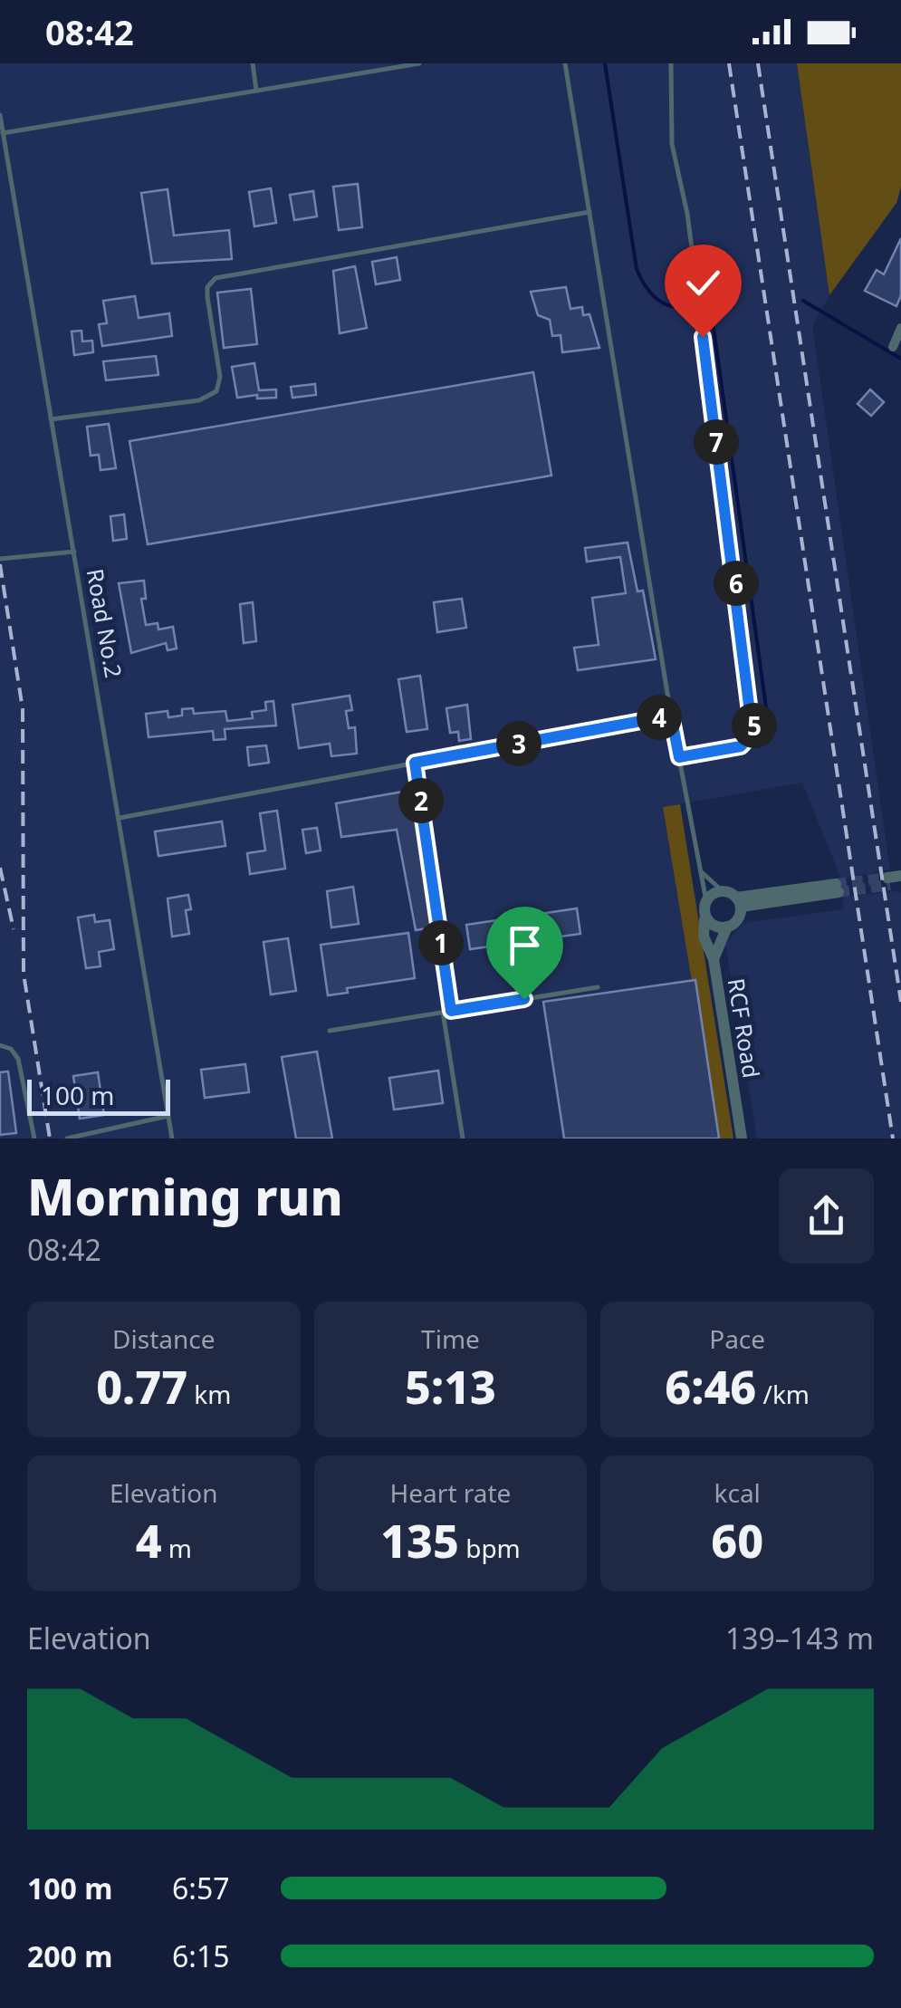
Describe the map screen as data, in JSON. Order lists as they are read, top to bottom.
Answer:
{
  "streets": {
    "street": ["RCF Road"],
    "lane": ["Road No.2"]
  },
  "scale_bar": "100 m",
  "page": {
    "status": "08:42",
    "pins": [
      "7",
      "6",
      "4",
      "5",
      "3",
      "2",
      "1"
    ],
    "scale": "100 m",
    "heading": ["Morning run", "08:42"],
    "stats": [
      ["Distance", "0.77 km"],
      ["Time", "5:13"],
      ["Pace", "6:46 /km"],
      ["Elevation", "4 m"],
      ["Heart rate", "135 bpm"],
      ["kcal", "60"]
    ],
    "chart": ["Elevation", "139–143 m"],
    "list": [
      {
        "name": "100 m",
        "note": "6:57"
      },
      {
        "name": "200 m",
        "note": "6:15"
      }
    ]
  }
}
